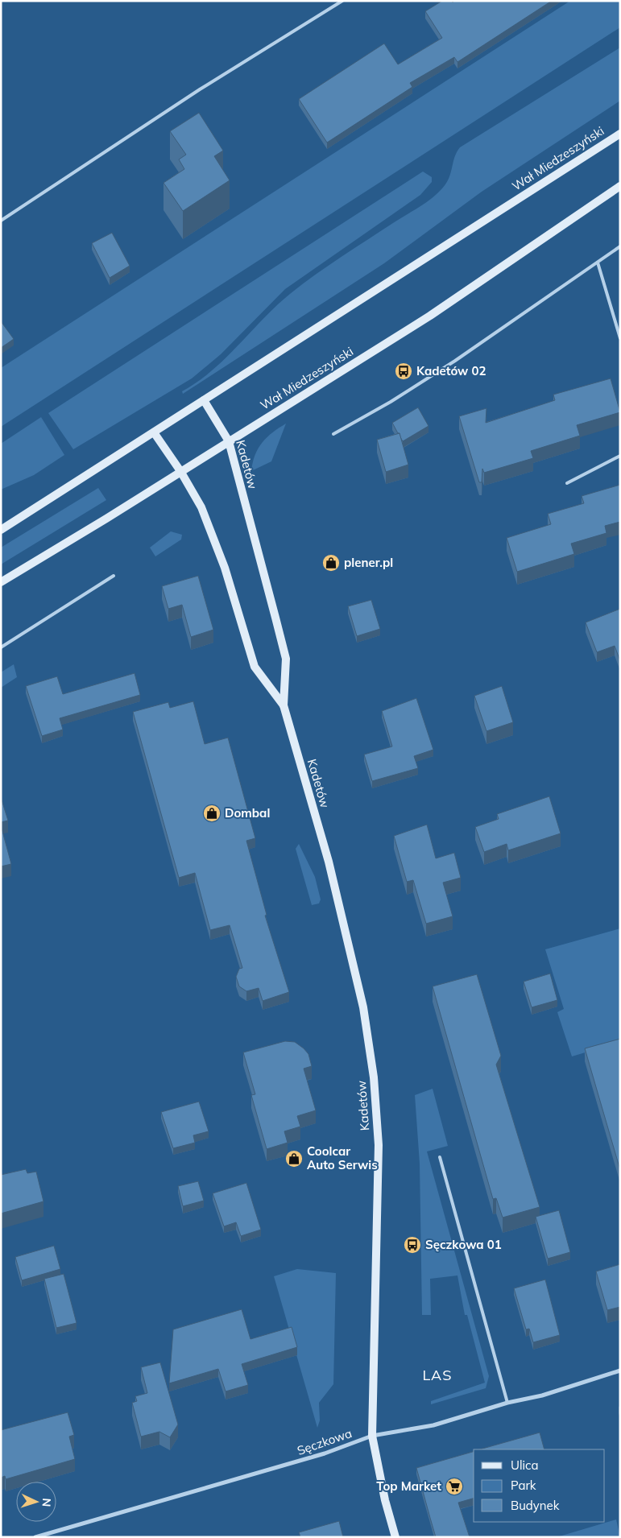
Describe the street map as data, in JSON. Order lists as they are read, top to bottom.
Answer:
{
  "streets": {
    "street": ["Wał Miedzeszyński", "Kadetów", "Sęczkowa"]
  },
  "crossings": [
    ["Wał Miedzeszyński", "Kadetów"],
    ["Kadetów", "Sęczkowa"]
  ],
  "districts": ["LAS"],
  "places": {
    "bus stop": ["Kadetów 02", "Sęczkowa 01"],
    "shop": ["plener.pl", "Dombal", "Coolcar Auto Serwis"],
    "supermarket": ["Top Market"]
  },
  "legend": ["Ulica", "Park", "Budynek"],
  "north": "right"
}
